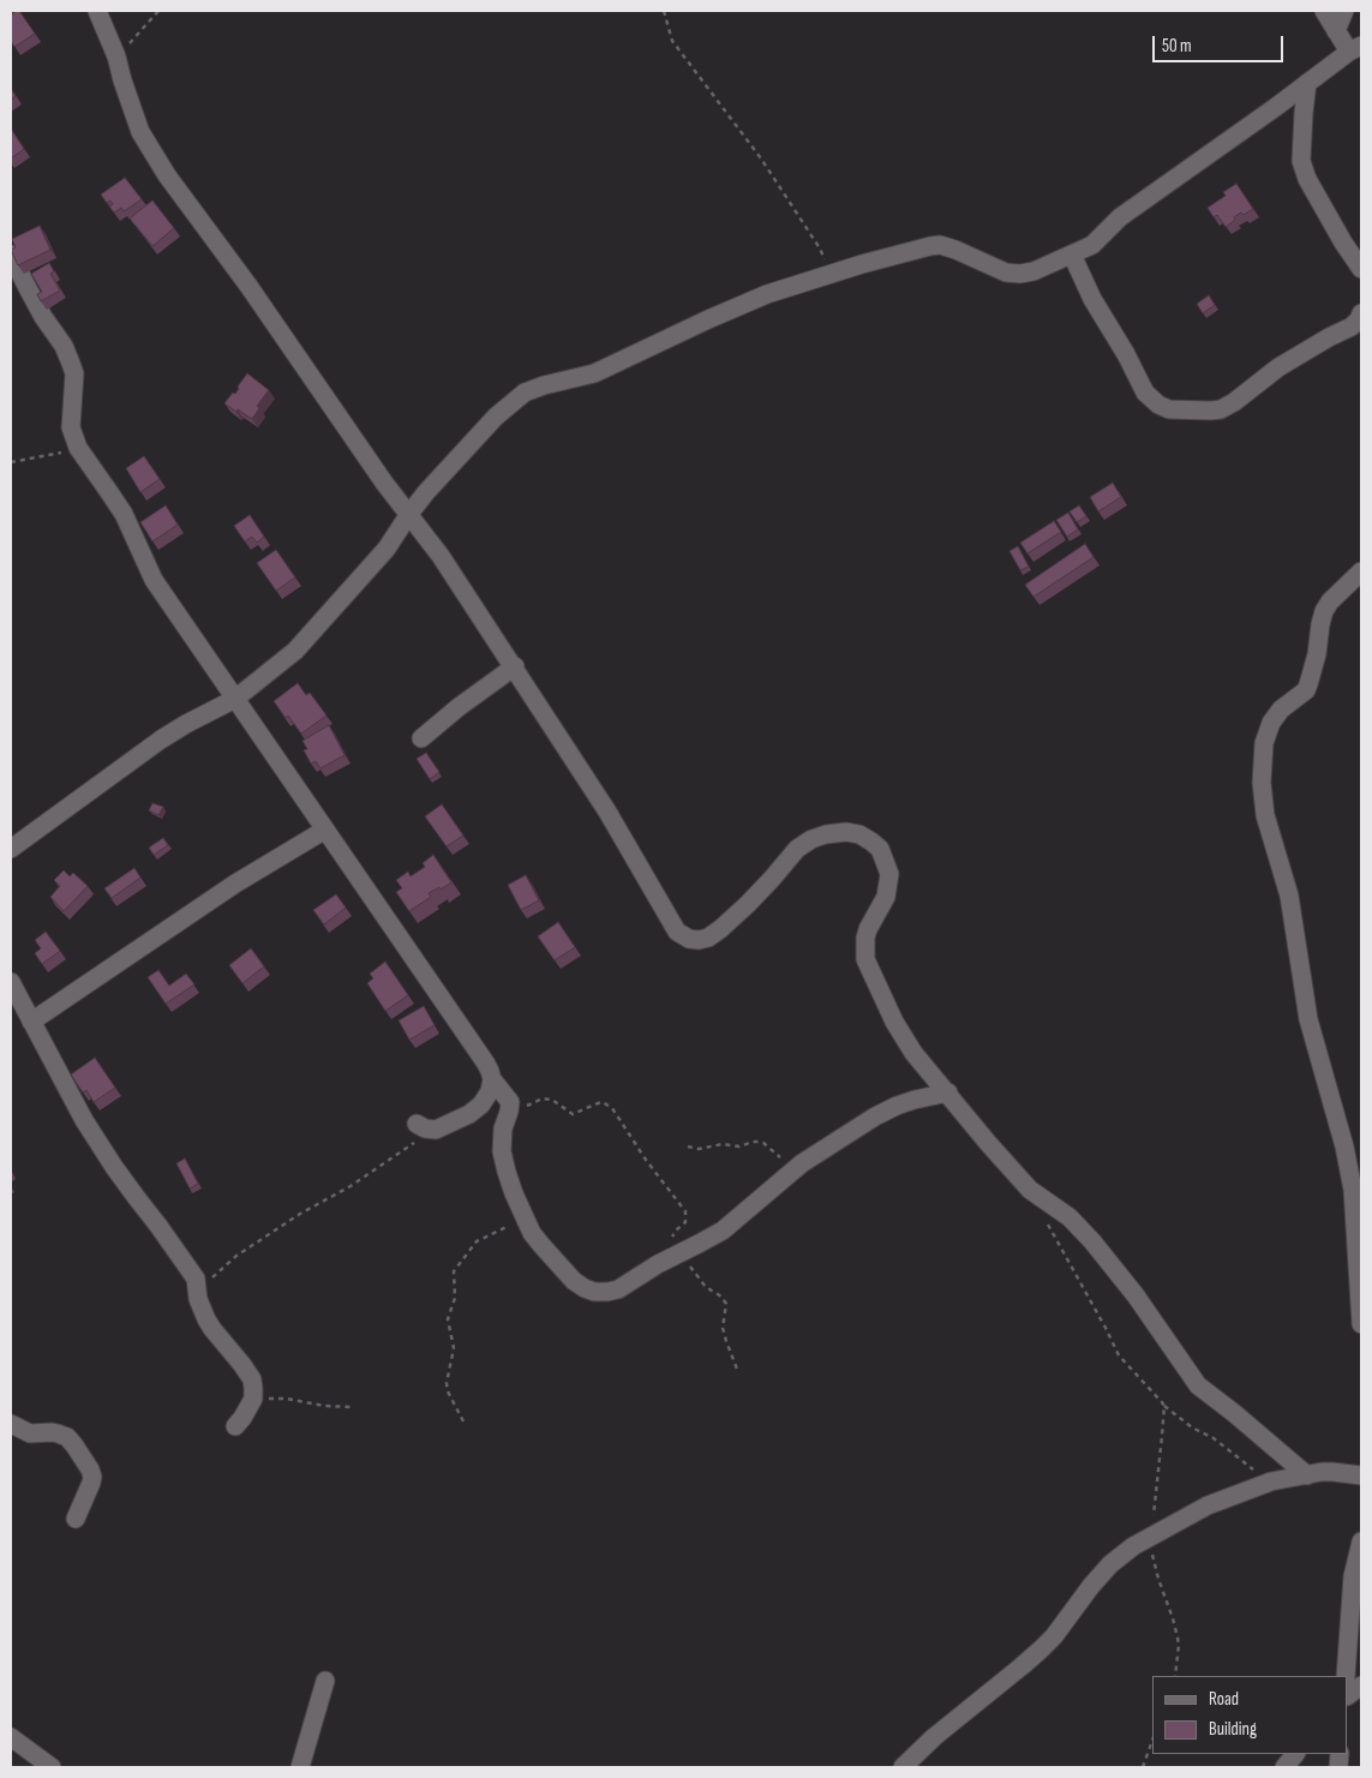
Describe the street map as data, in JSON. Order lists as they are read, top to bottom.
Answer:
{
  "legend": ["Road", "Building"],
  "scale_bar": "50 m"
}
